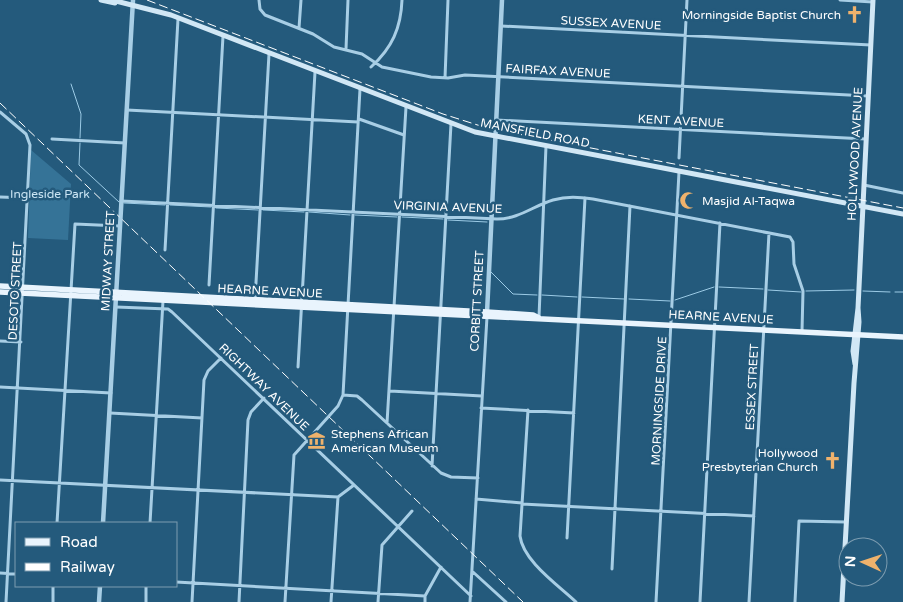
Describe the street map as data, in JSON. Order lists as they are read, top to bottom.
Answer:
{
  "streets": {
    "main road": ["MANSFIELD ROAD", "HOLLYWOOD AVENUE", "HEARNE AVENUE"],
    "street": [
      "SUSSEX AVENUE",
      "FAIRFAX AVENUE",
      "KENT AVENUE",
      "VIRGINIA AVENUE",
      "MIDWAY STREET",
      "DESOTO STREET",
      "CORBITT STREET",
      "RIGHTWAY AVENUE",
      "ESSEX STREET",
      "MORNINGSIDE DRIVE"
    ]
  },
  "crossings": [
    ["SUSSEX AVENUE", "HOLLYWOOD AVENUE"],
    ["SUSSEX AVENUE", "CORBITT STREET"],
    ["FAIRFAX AVENUE", "HOLLYWOOD AVENUE"],
    ["FAIRFAX AVENUE", "CORBITT STREET"],
    ["KENT AVENUE", "HOLLYWOOD AVENUE"],
    ["KENT AVENUE", "CORBITT STREET"],
    ["MANSFIELD ROAD", "HOLLYWOOD AVENUE"],
    ["MANSFIELD ROAD", "MIDWAY STREET"],
    ["MANSFIELD ROAD", "CORBITT STREET"],
    ["MANSFIELD ROAD", "MORNINGSIDE DRIVE"],
    ["HOLLYWOOD AVENUE", "HEARNE AVENUE"],
    ["VIRGINIA AVENUE", "MIDWAY STREET"],
    ["VIRGINIA AVENUE", "HEARNE AVENUE"],
    ["VIRGINIA AVENUE", "CORBITT STREET"],
    ["VIRGINIA AVENUE", "ESSEX STREET"],
    ["VIRGINIA AVENUE", "MORNINGSIDE DRIVE"],
    ["MIDWAY STREET", "HEARNE AVENUE"],
    ["MIDWAY STREET", "RIGHTWAY AVENUE"],
    ["DESOTO STREET", "HEARNE AVENUE"],
    ["HEARNE AVENUE", "CORBITT STREET"],
    ["HEARNE AVENUE", "ESSEX STREET"],
    ["HEARNE AVENUE", "MORNINGSIDE DRIVE"],
    ["CORBITT STREET", "RIGHTWAY AVENUE"]
  ],
  "parks": ["Ingleside Park"],
  "places": {
    "church": ["Morningside Baptist Church", "Hollywood Presbyterian Church"],
    "mosque": ["Masjid Al-Taqwa"],
    "museum": ["Stephens African American Museum"]
  },
  "legend": ["Road", "Railway"],
  "north": "left"
}
